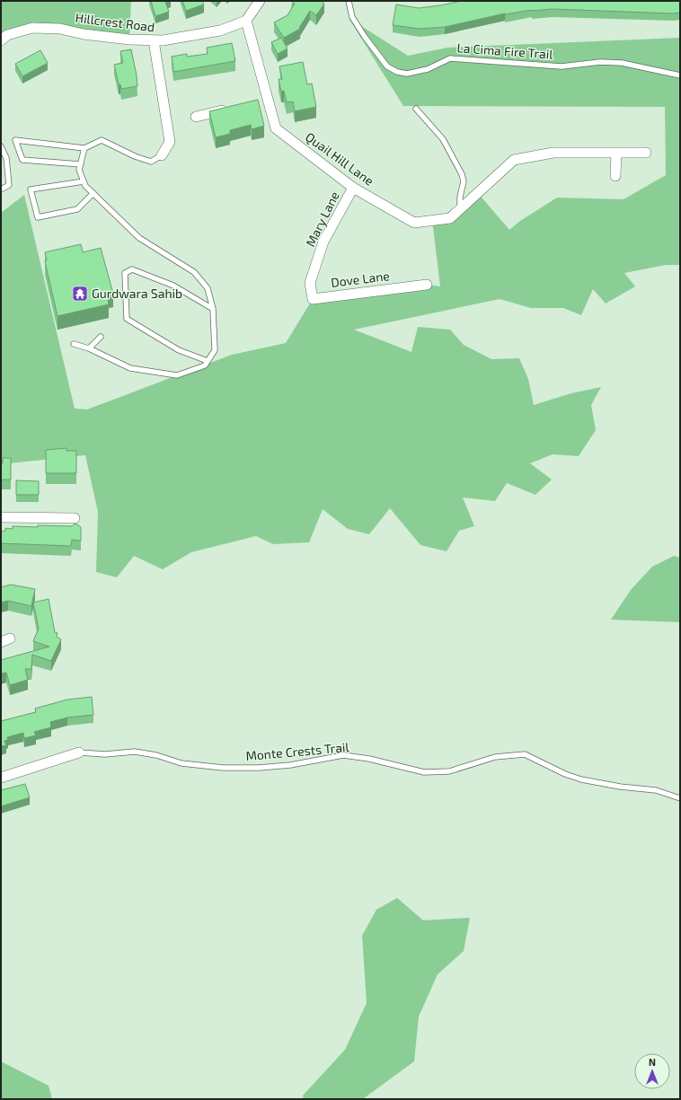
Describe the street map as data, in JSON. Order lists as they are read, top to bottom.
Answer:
{
  "streets": {
    "street": [
      "Hillcrest Road",
      "Quail Hill Lane",
      "Mary Lane",
      "Dove Lane"
    ],
    "lane": ["La Cima Fire Trail", "Monte Crests Trail"]
  },
  "crossings": [
    ["Hillcrest Road", "Quail Hill Lane"],
    ["Quail Hill Lane", "Mary Lane"],
    ["Mary Lane", "Dove Lane"]
  ],
  "places": {
    "temple": ["Gurdwara Sahib"]
  },
  "north": "top"
}
